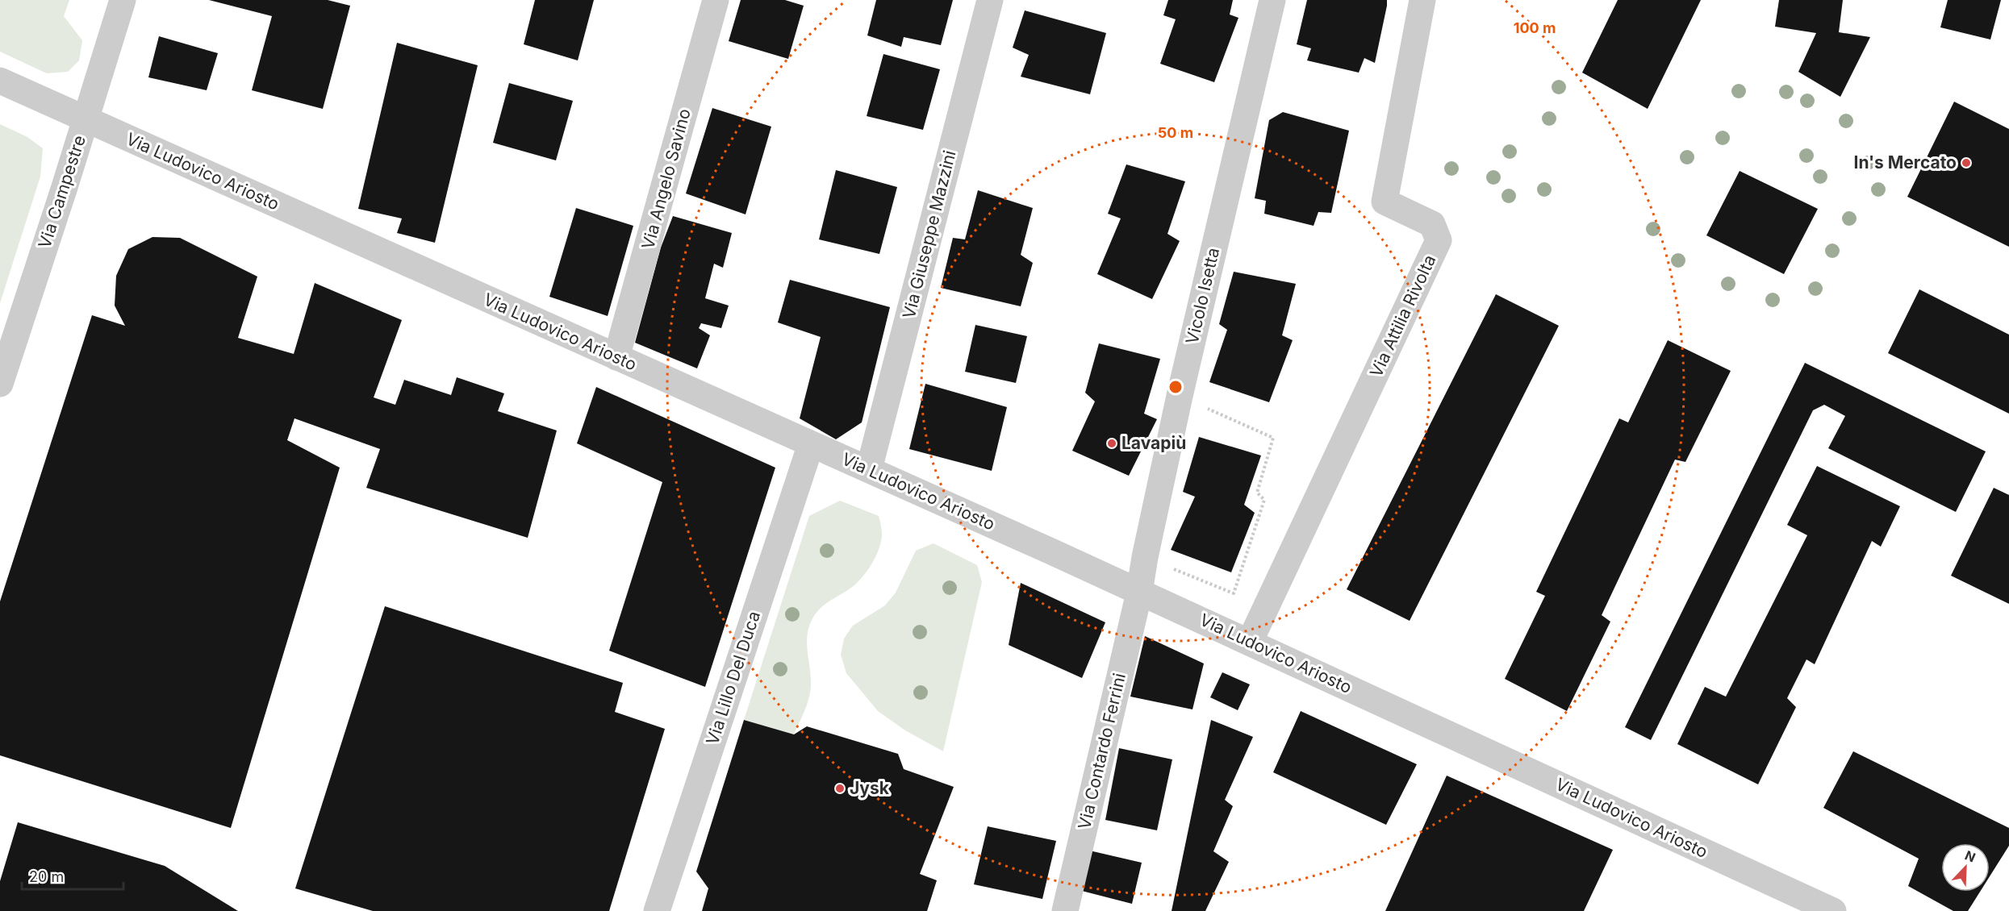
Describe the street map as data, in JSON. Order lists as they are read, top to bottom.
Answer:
{
  "streets": {
    "street": [
      "Via Ludovico Ariosto",
      "Via Angelo Savino",
      "Via Campestre",
      "Via Giuseppe Mazzini",
      "Vicolo Isetta",
      "Via Attilia Rivolta",
      "Via Lillo Del Duca",
      "Via Contardo Ferrini"
    ]
  },
  "crossings": [
    ["Via Ludovico Ariosto", "Via Angelo Savino"],
    ["Via Ludovico Ariosto", "Via Campestre"],
    ["Via Ludovico Ariosto", "Via Giuseppe Mazzini"],
    ["Via Ludovico Ariosto", "Vicolo Isetta"],
    ["Via Ludovico Ariosto", "Via Attilia Rivolta"],
    ["Via Ludovico Ariosto", "Via Lillo Del Duca"],
    ["Via Ludovico Ariosto", "Via Contardo Ferrini"],
    ["Vicolo Isetta", "Via Contardo Ferrini"]
  ],
  "places": ["In's Mercato", "Lavapiù", "Jysk"],
  "scale_bar": "20 m",
  "north": "top right",
  "rings": ["100 m", "50 m"]
}
